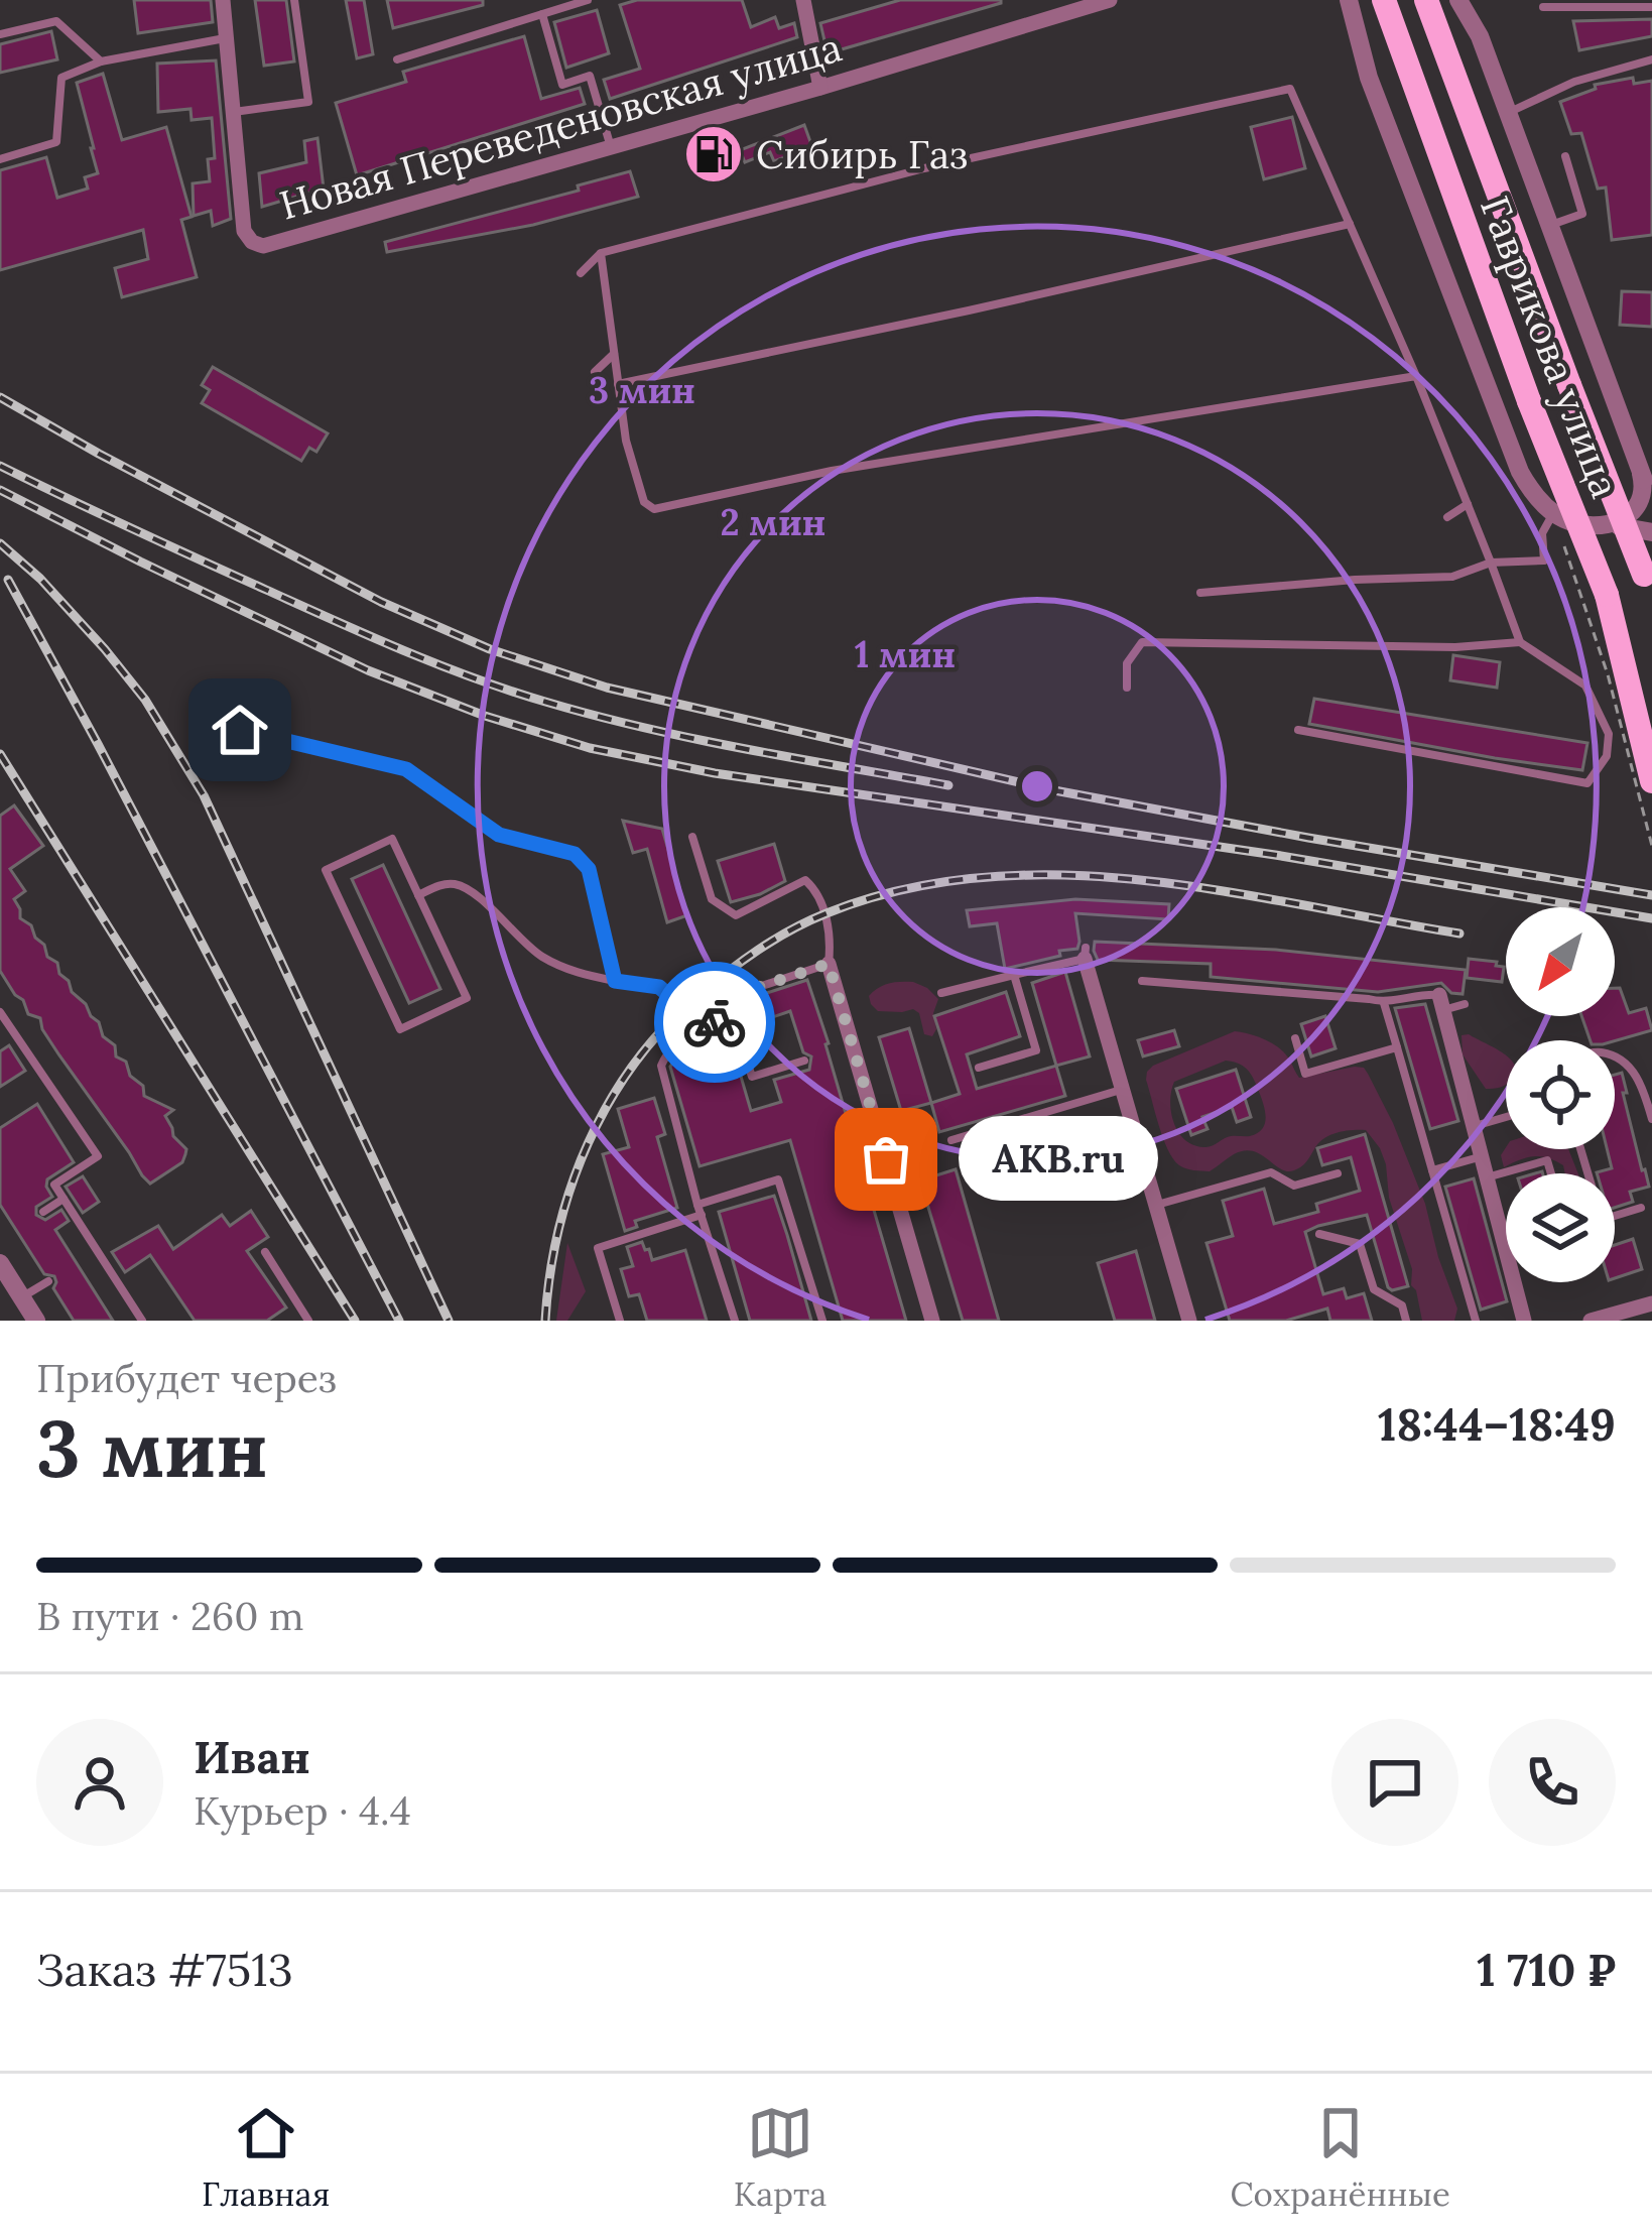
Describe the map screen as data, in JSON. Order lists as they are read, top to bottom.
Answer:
{
  "streets": {
    "main road": ["Гаврикова улица"],
    "street": ["Новая Переведеновская улица"]
  },
  "places": {
    "fuel station": ["Сибирь Газ"],
    "other": ["AKB.ru"]
  },
  "north": "bottom left",
  "page": {
    "bubble": "AKB.ru",
    "heading": ["3 мин", "Прибудет через", "18:44–18:49"],
    "panel": [
      "Иван",
      "Курьер · 4.4",
      "Заказ #7513",
      "1 710 ₽"
    ],
    "bar": "В пути · 260 m",
    "tabs": ["Главная", "Карта", "Сохранённые"]
  },
  "rings": ["3 мин", "2 мин", "1 мин"]
}
